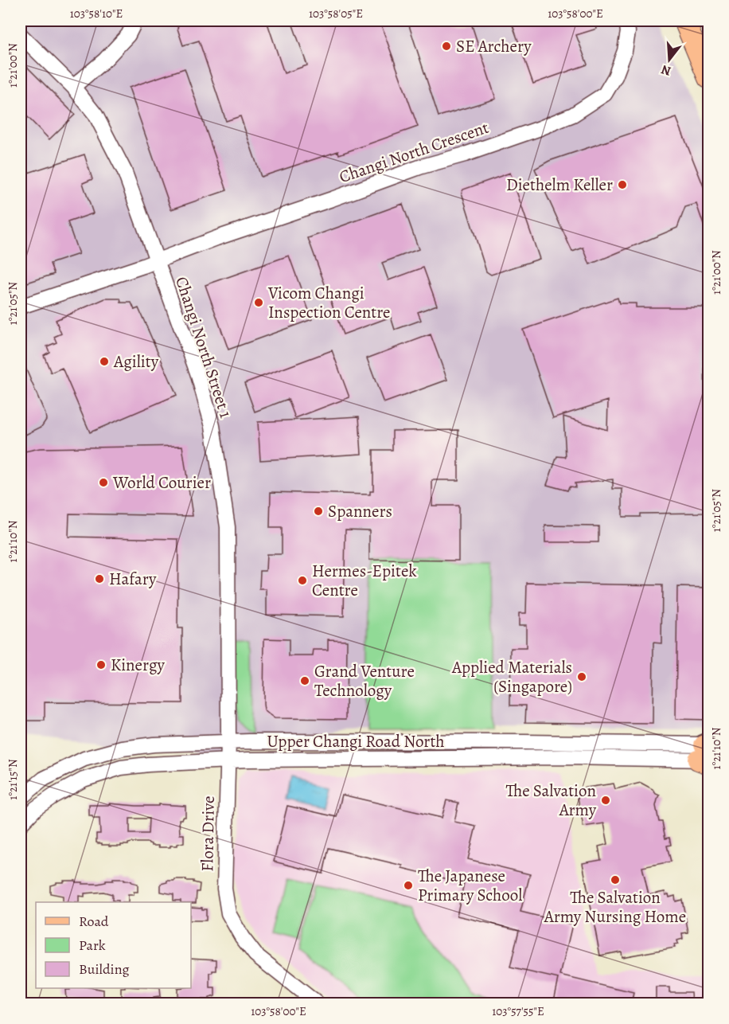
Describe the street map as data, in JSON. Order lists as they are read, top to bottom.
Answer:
{
  "streets": {
    "street": [
      "Changi North Crescent",
      "Changi North Street 1",
      "Upper Changi Road North",
      "Flora Drive"
    ]
  },
  "crossings": [
    ["Changi North Crescent", "Changi North Street 1"],
    ["Changi North Street 1", "Upper Changi Road North"],
    ["Changi North Street 1", "Flora Drive"],
    ["Upper Changi Road North", "Flora Drive"]
  ],
  "places": [
    "SE Archery",
    "Diethelm Keller",
    "Vicom Changi Inspection Centre",
    "Agility",
    "World Courier",
    "Spanners",
    "Hafary",
    "Hermes-Epitek Centre",
    "Kinergy",
    "Applied Materials (Singapore)",
    "Grand Venture Technology",
    "The Salvation Army",
    "The Salvation Army Nursing Home",
    "The Japanese Primary School"
  ],
  "legend": ["Road", "Park", "Building"],
  "north": "bottom",
  "coordinates": [
    "103°58'10\"E",
    "103°58'05\"E",
    "103°58'00\"E",
    "1°21'00\"N",
    "1°21'05\"N",
    "1°21'10\"N",
    "1°21'15\"N",
    "103°57'55\"E"
  ]
}
